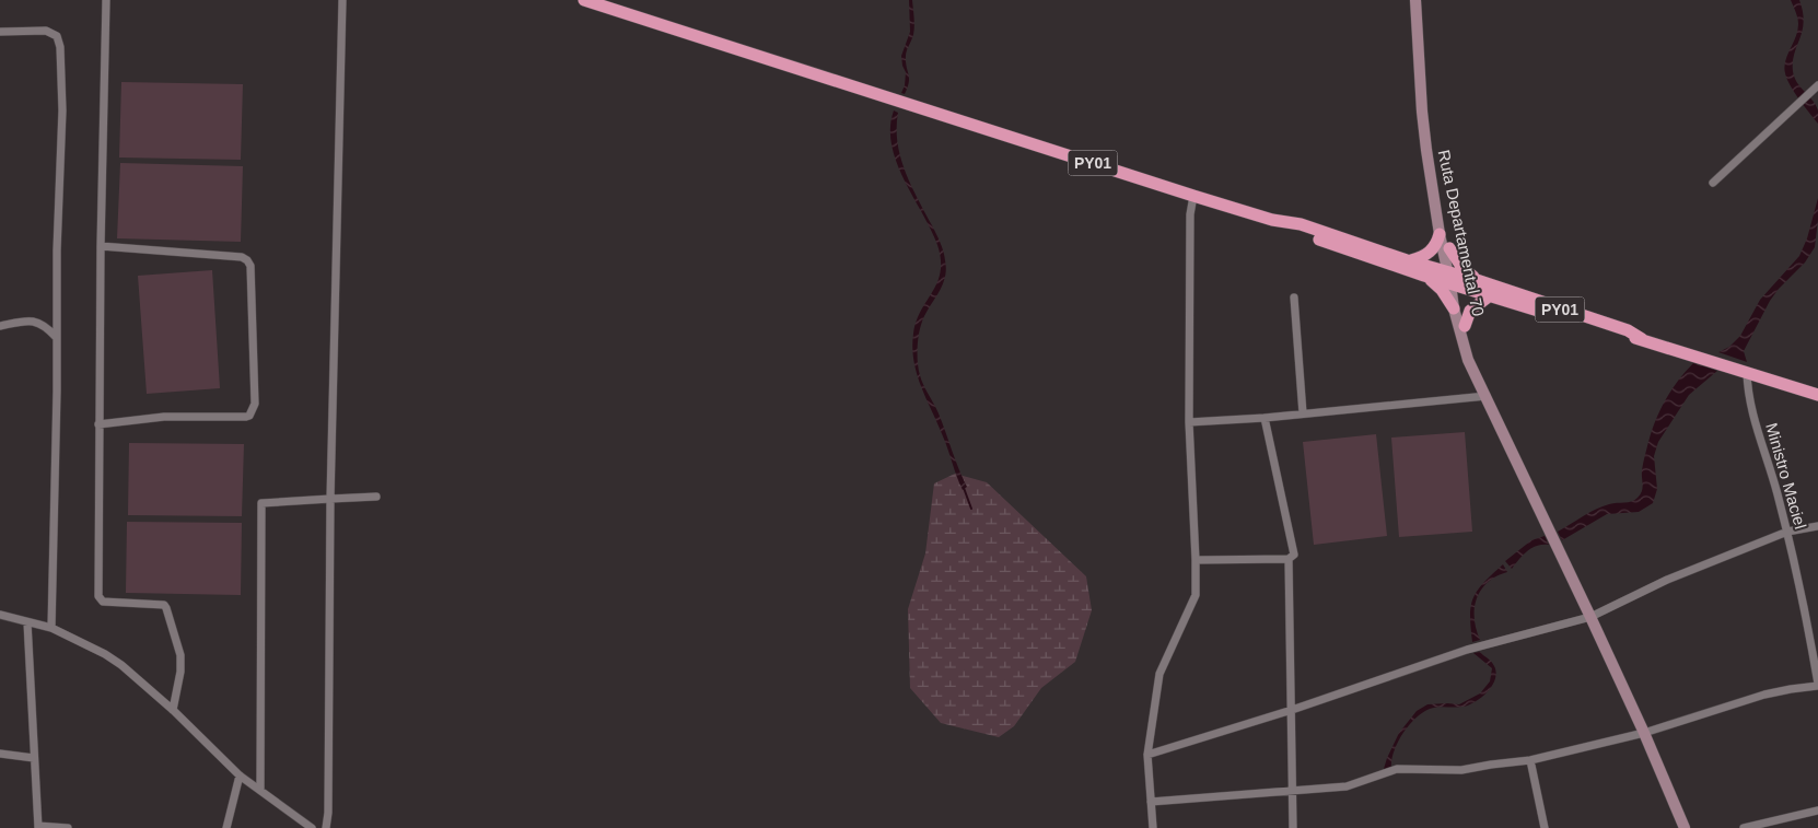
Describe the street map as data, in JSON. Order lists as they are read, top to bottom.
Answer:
{
  "streets": {
    "highway": ["PY01"],
    "main road": ["Ruta Departamental 70"],
    "street": ["Ministro Maciel"]
  },
  "crossings": [
    ["PY01", "Ruta Departamental 70"],
    ["PY01", "Ministro Maciel"]
  ]
}
